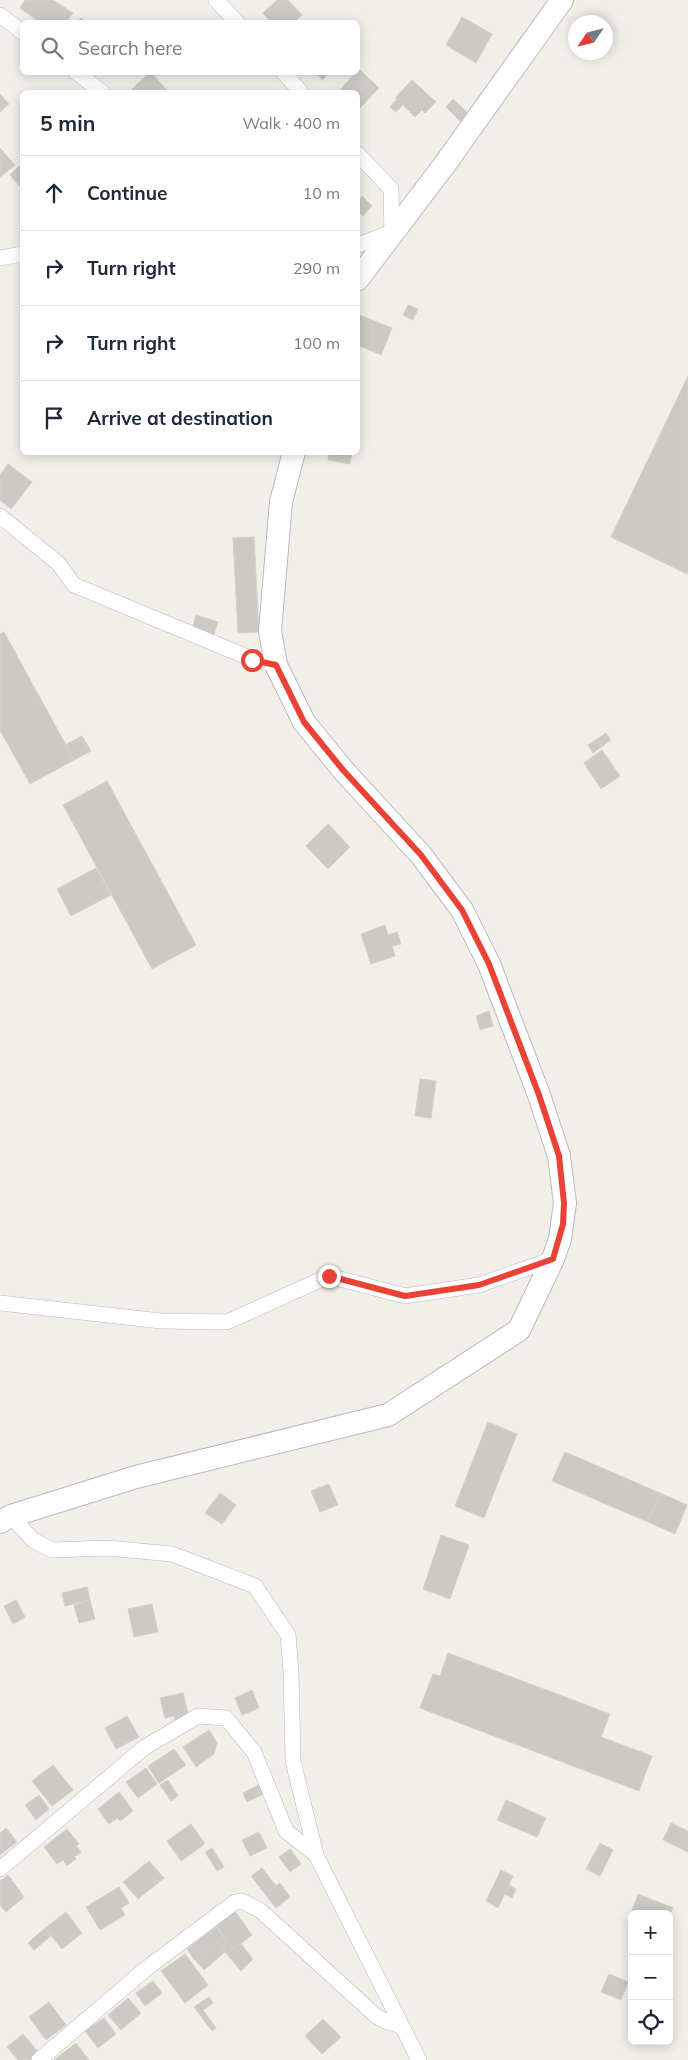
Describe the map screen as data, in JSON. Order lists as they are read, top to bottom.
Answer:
{
  "north": "bottom left",
  "page": {
    "search": "Search here",
    "heading": ["5 min", "Walk · 400 m"],
    "list": [
      ["Continue", "10 m"],
      ["Turn right", "290 m"],
      ["Turn right", "100 m"],
      "Arrive at destination"
    ],
    "map_buttons": ["+", "−"]
  }
}
